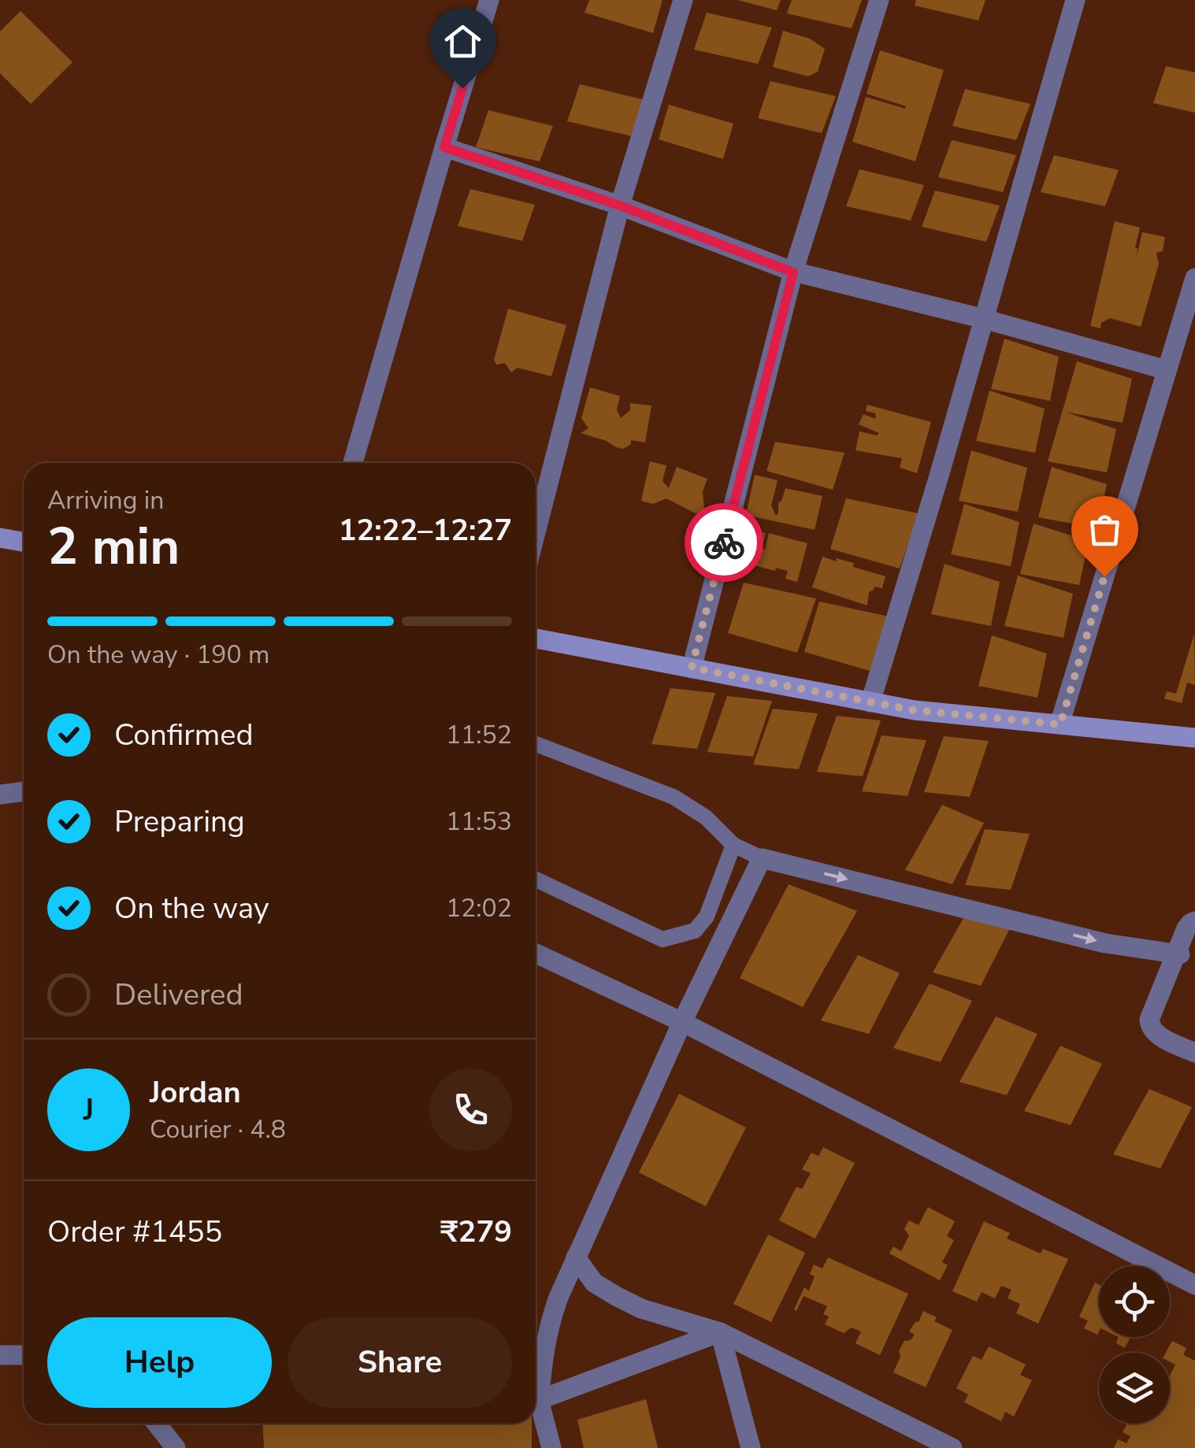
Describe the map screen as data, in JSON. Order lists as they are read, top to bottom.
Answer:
{
  "page": {
    "heading": ["2 min", "Arriving in", "12:22–12:27"],
    "panel": [
      "Jordan",
      "Courier · 4.8",
      "Order #1455",
      "₹279"
    ],
    "bar": "On the way · 190 m",
    "list": [
      ["Confirmed", "11:52"],
      ["Preparing", "11:53"],
      ["On the way", "12:02"],
      "Delivered"
    ],
    "round": "J",
    "buttons": ["Help", "Share"]
  }
}
